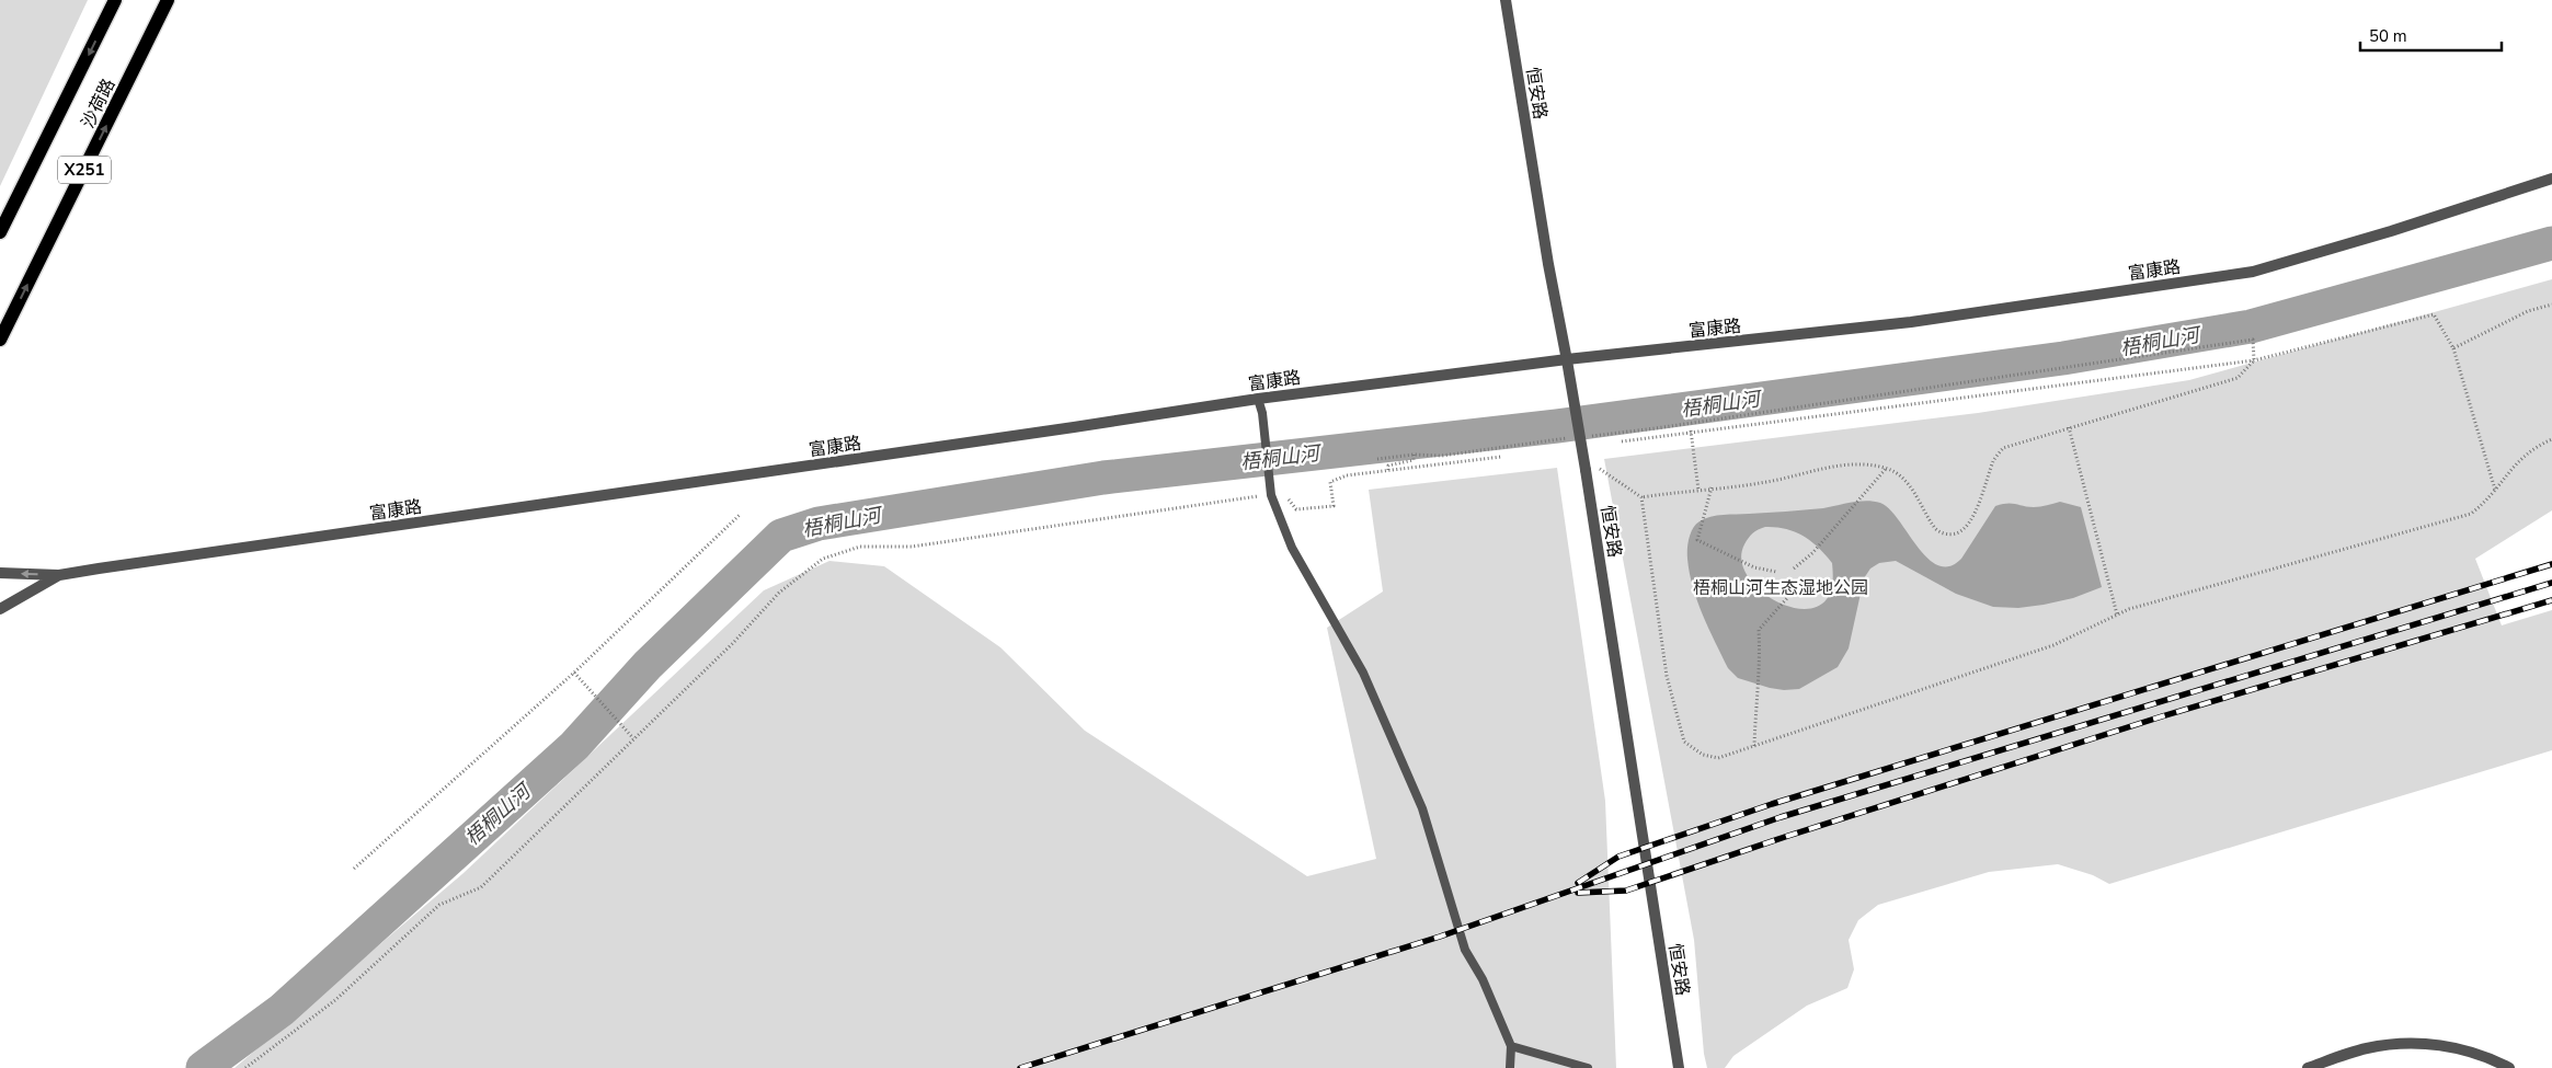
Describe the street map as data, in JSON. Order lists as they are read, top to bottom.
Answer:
{
  "streets": {
    "main road": ["沙荷路", "X251"],
    "street": ["恒安路", "富康路"]
  },
  "crossings": [
    ["恒安路", "富康路"]
  ],
  "water": ["梧桐山河"],
  "parks": ["梧桐山河生态湿地公园"],
  "scale_bar": "50 m"
}
